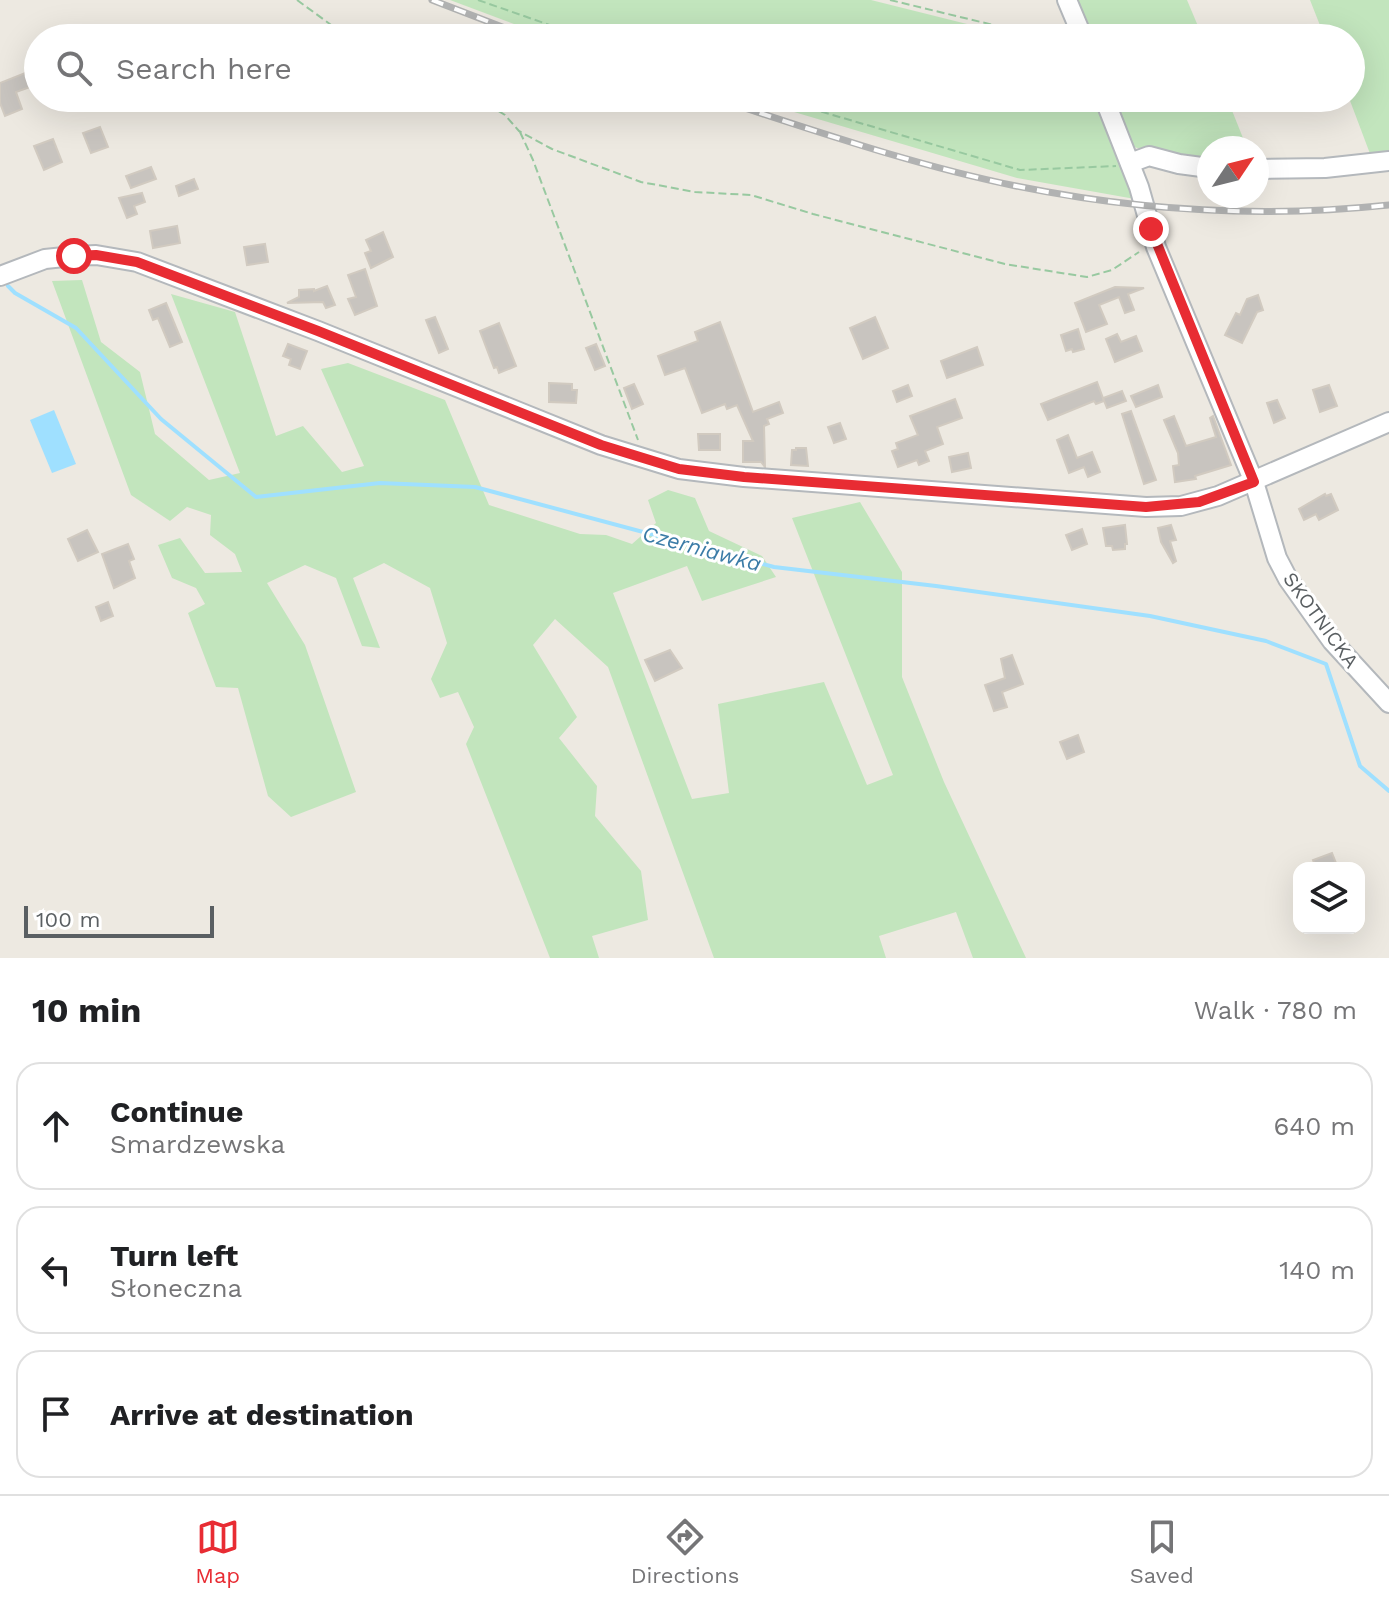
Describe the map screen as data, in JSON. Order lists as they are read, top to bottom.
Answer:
{
  "streets": {
    "street": ["SKOTNICKA"]
  },
  "water": ["Czerniawka"],
  "scale_bar": "100 m",
  "north": "top right",
  "page": {
    "search": "Search here",
    "scale": "100 m",
    "heading": ["10 min", "Walk · 780 m"],
    "list": [
      ["Continue", "Smardzewska", "640 m"],
      ["Turn left", "Słoneczna", "140 m"],
      "Arrive at destination"
    ],
    "nav": ["Map", "Directions", "Saved"]
  }
}
